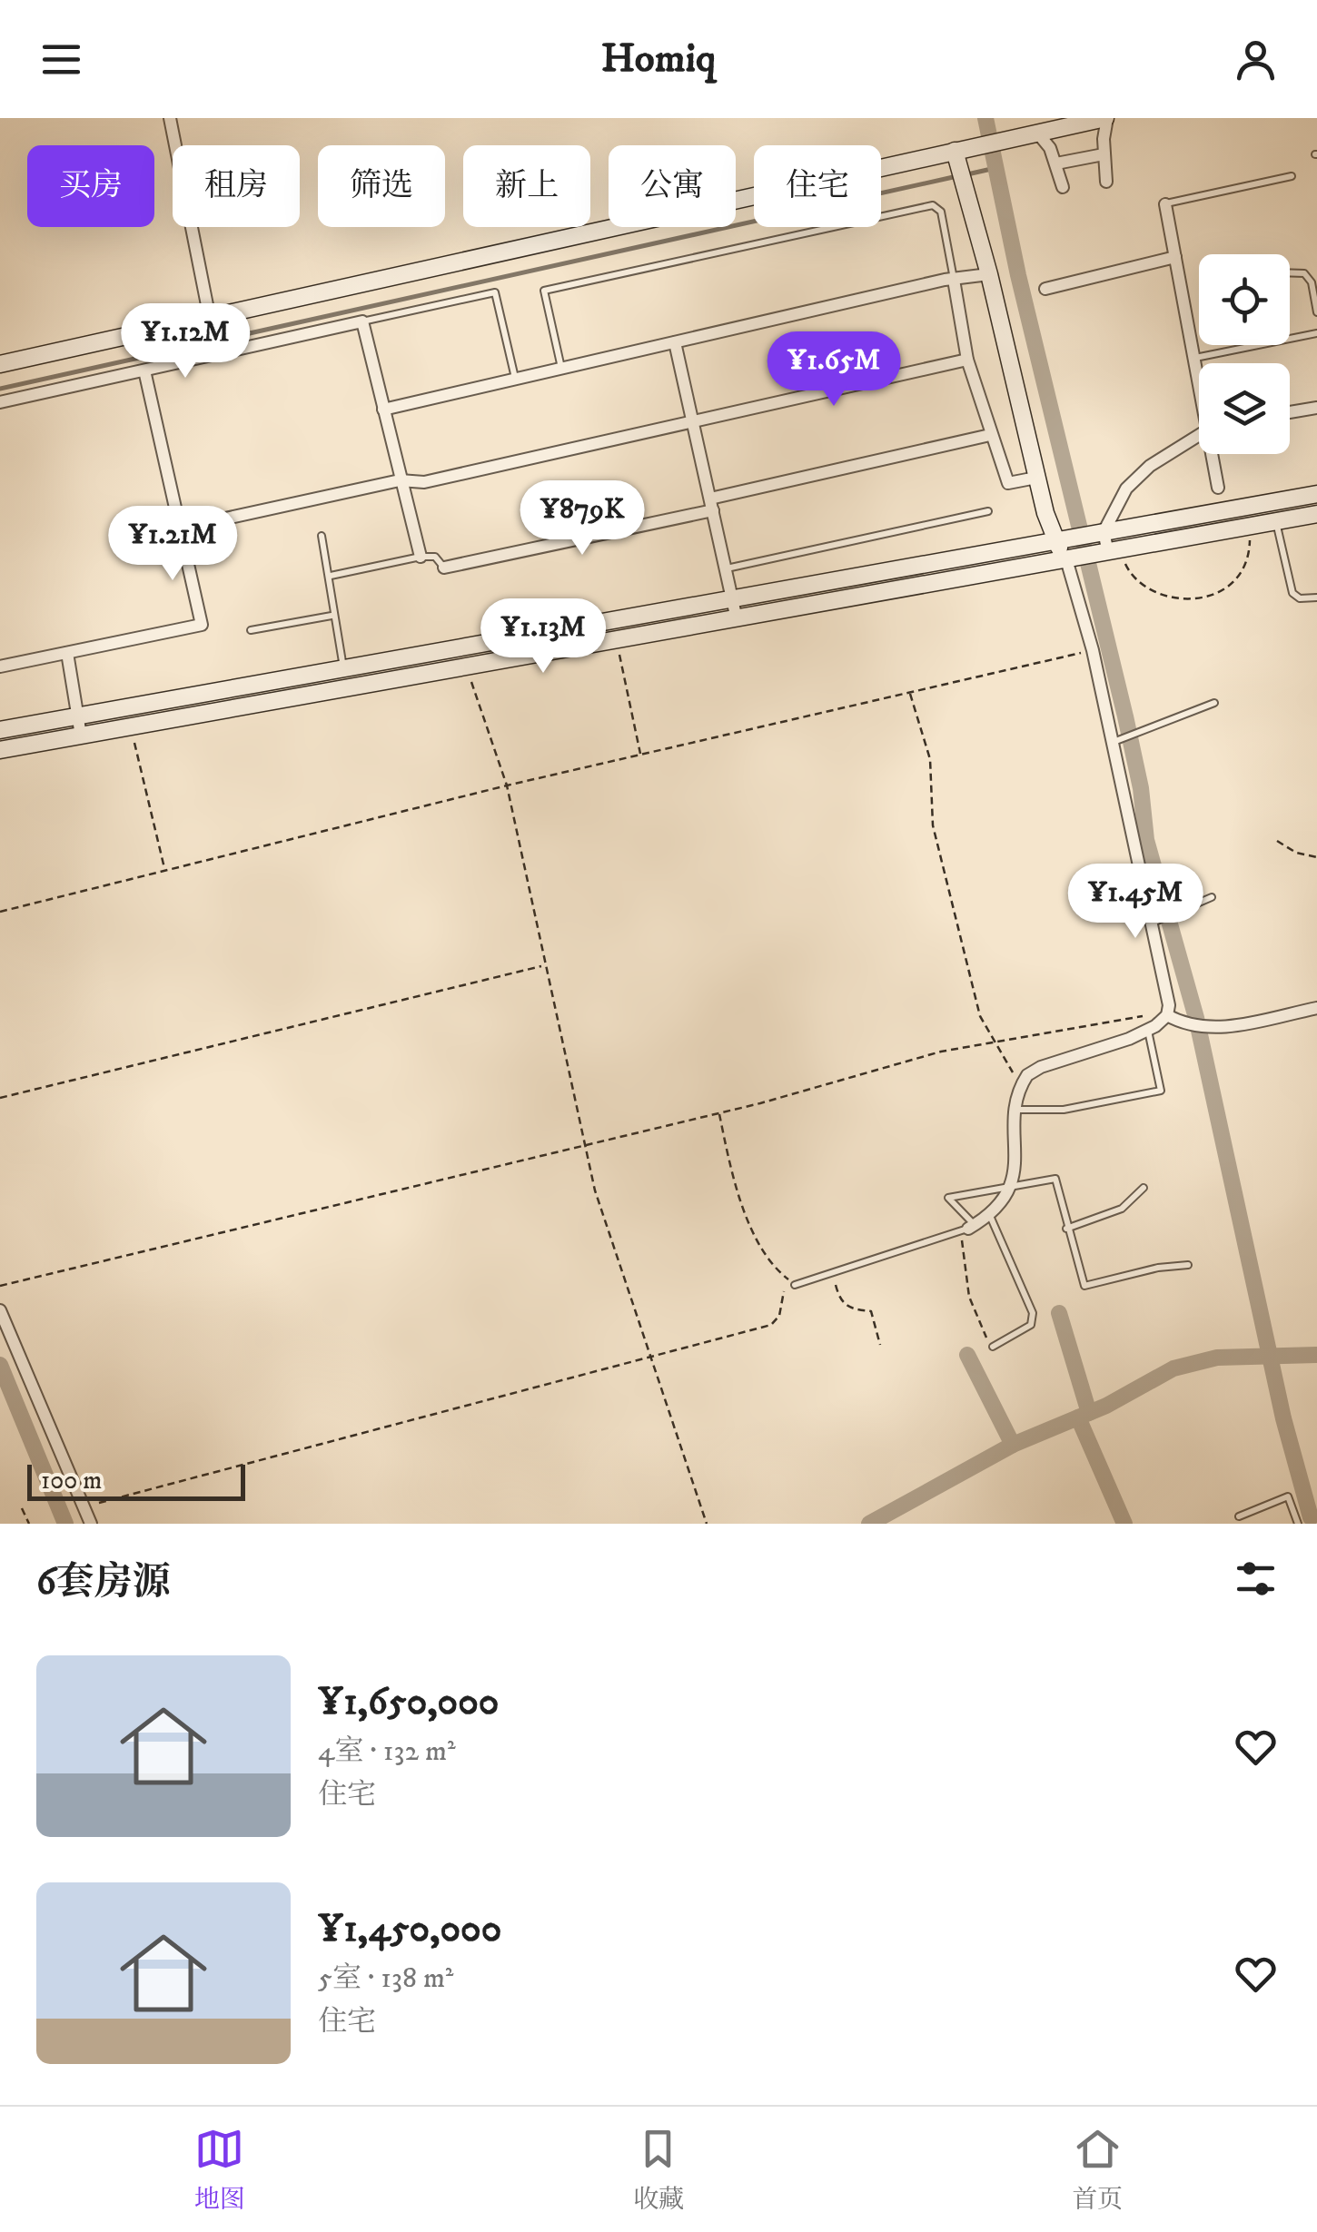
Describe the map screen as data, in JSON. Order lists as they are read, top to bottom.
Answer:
{
  "scale_bar": "100 m",
  "page": {
    "header": "Homiq",
    "chip": [
      "买房",
      "租房",
      "筛选",
      "新上",
      "公寓",
      "住宅"
    ],
    "price": [
      "¥1.12M",
      "¥1.65M",
      "¥879K",
      "¥1.21M",
      "¥1.13M",
      "¥1.45M"
    ],
    "scale": "100 m",
    "heading": "6套房源",
    "list": [
      {
        "name": "¥1,650,000",
        "note": "4室 · 132 m² · 住宅"
      },
      {
        "name": "¥1,450,000",
        "note": "5室 · 138 m² · 住宅"
      }
    ],
    "tabs": ["地图", "收藏", "首页"]
  }
}
